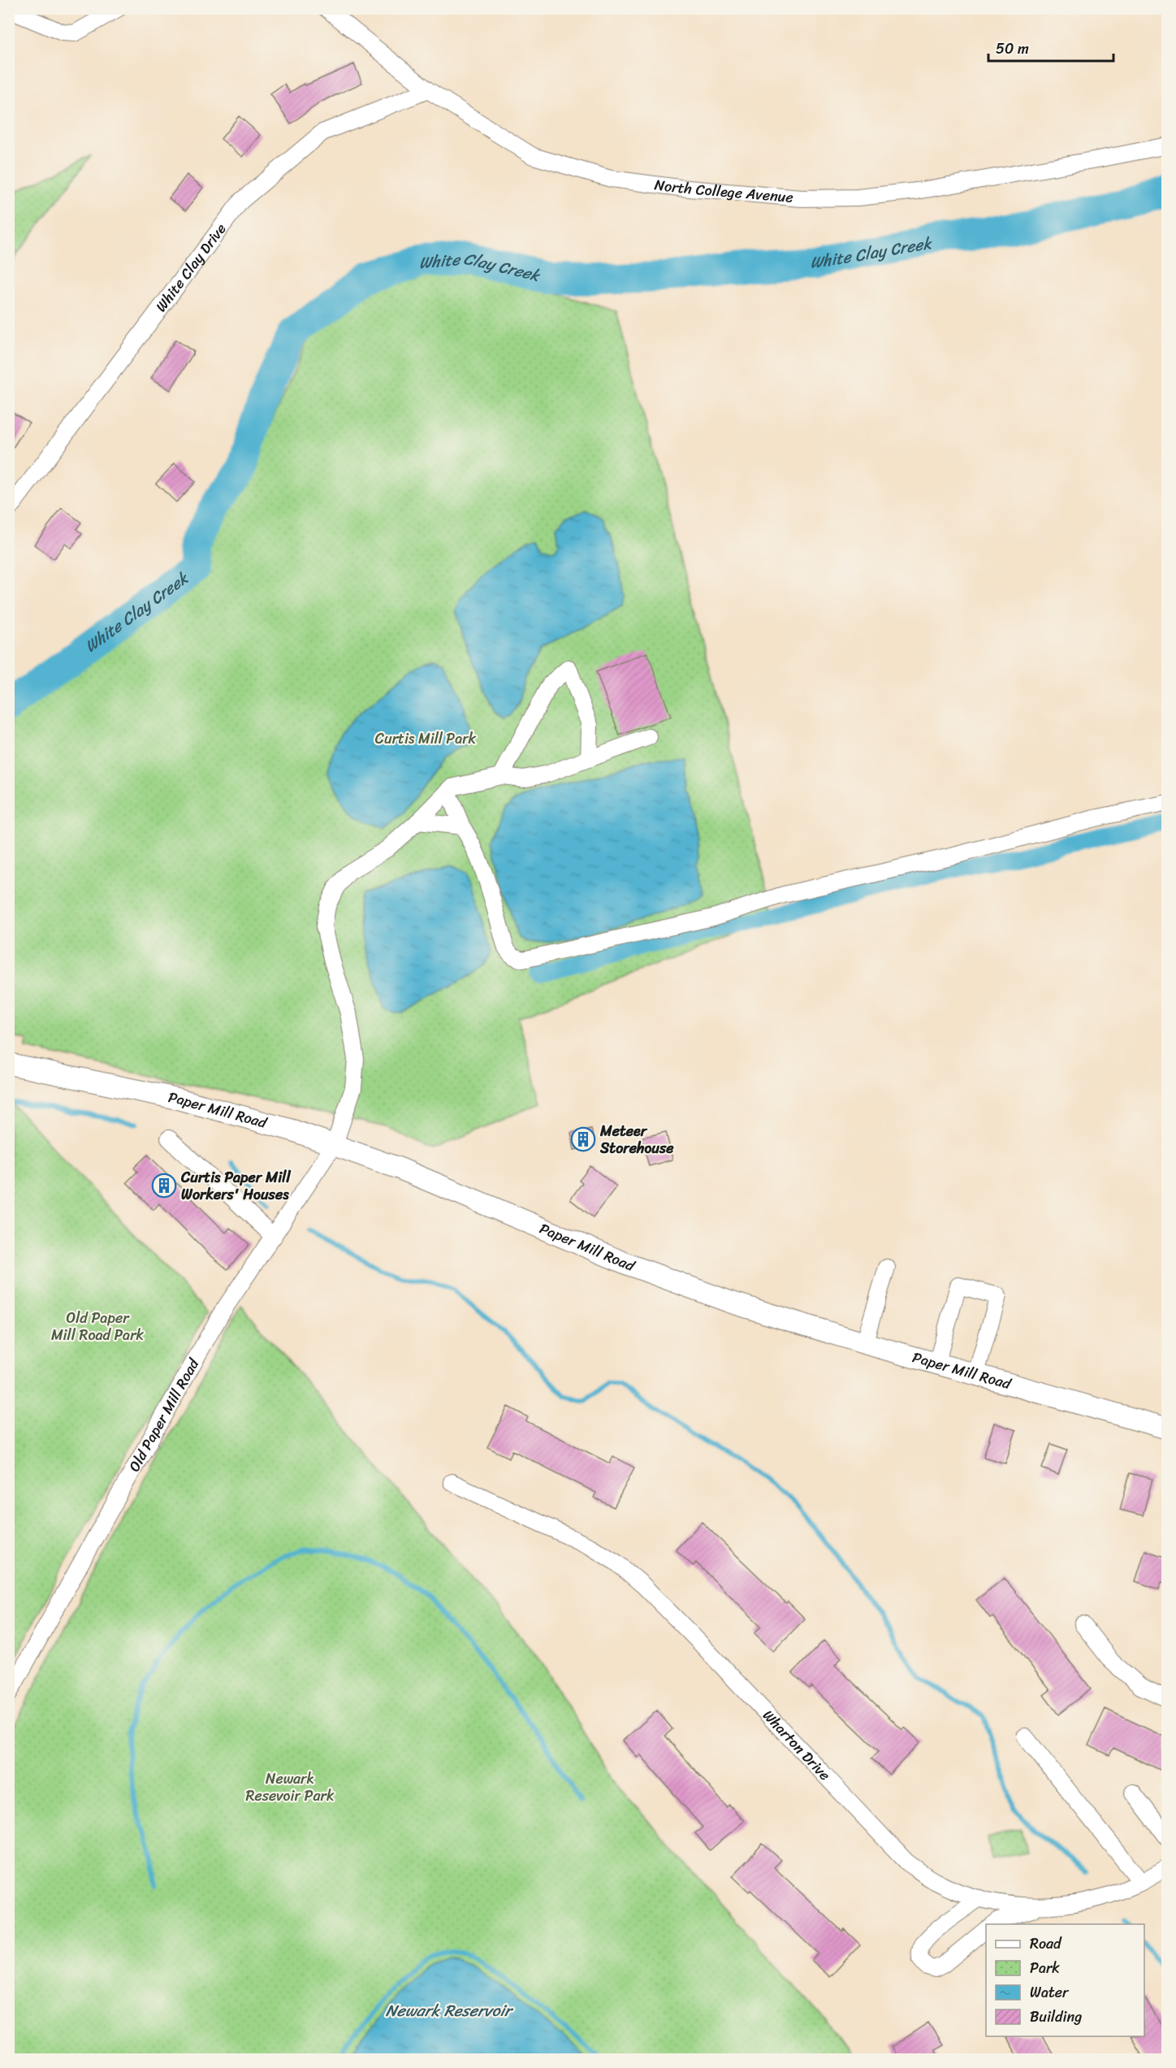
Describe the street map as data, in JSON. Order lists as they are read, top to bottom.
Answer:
{
  "streets": {
    "main road": ["Paper Mill Road"],
    "street": [
      "North College Avenue",
      "White Clay Drive",
      "Old Paper Mill Road",
      "Wharton Drive"
    ]
  },
  "crossings": [
    ["North College Avenue", "White Clay Drive"],
    ["Paper Mill Road", "Old Paper Mill Road"]
  ],
  "water": ["White Clay Creek", "Newark Reservoir"],
  "parks": ["Curtis Mill Park", "Old Paper Mill Road Park", "Newark Resevoir Park"],
  "places": {
    "building": ["Meteer Storehouse", "Curtis Paper Mill Workers' Houses"]
  },
  "legend": [
    "Road",
    "Park",
    "Water",
    "Building"
  ],
  "scale_bar": "50 m"
}
